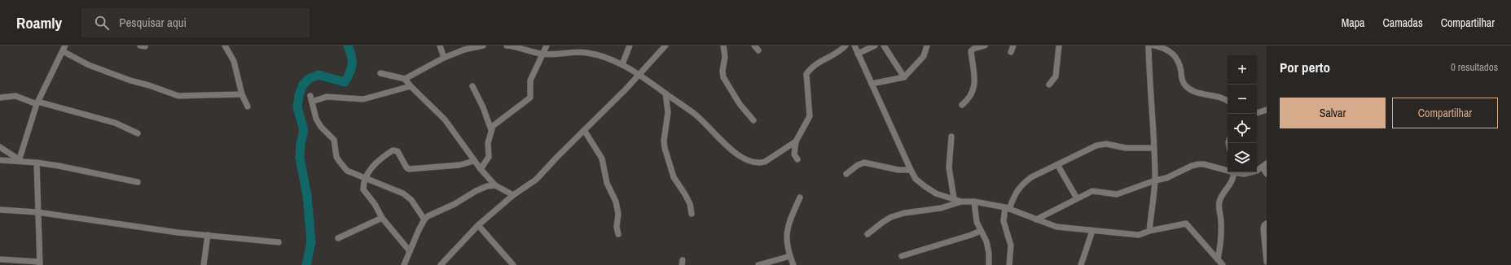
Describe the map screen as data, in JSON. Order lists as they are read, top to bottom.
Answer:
{
  "page": {
    "header": "Roamly",
    "search": "Pesquisar aqui",
    "nav": ["Mapa", "Camadas", "Compartilhar"],
    "heading": ["Por perto", "0 resultados"],
    "map_buttons": ["+", "−"],
    "buttons": ["Salvar", "Compartilhar"]
  }
}
